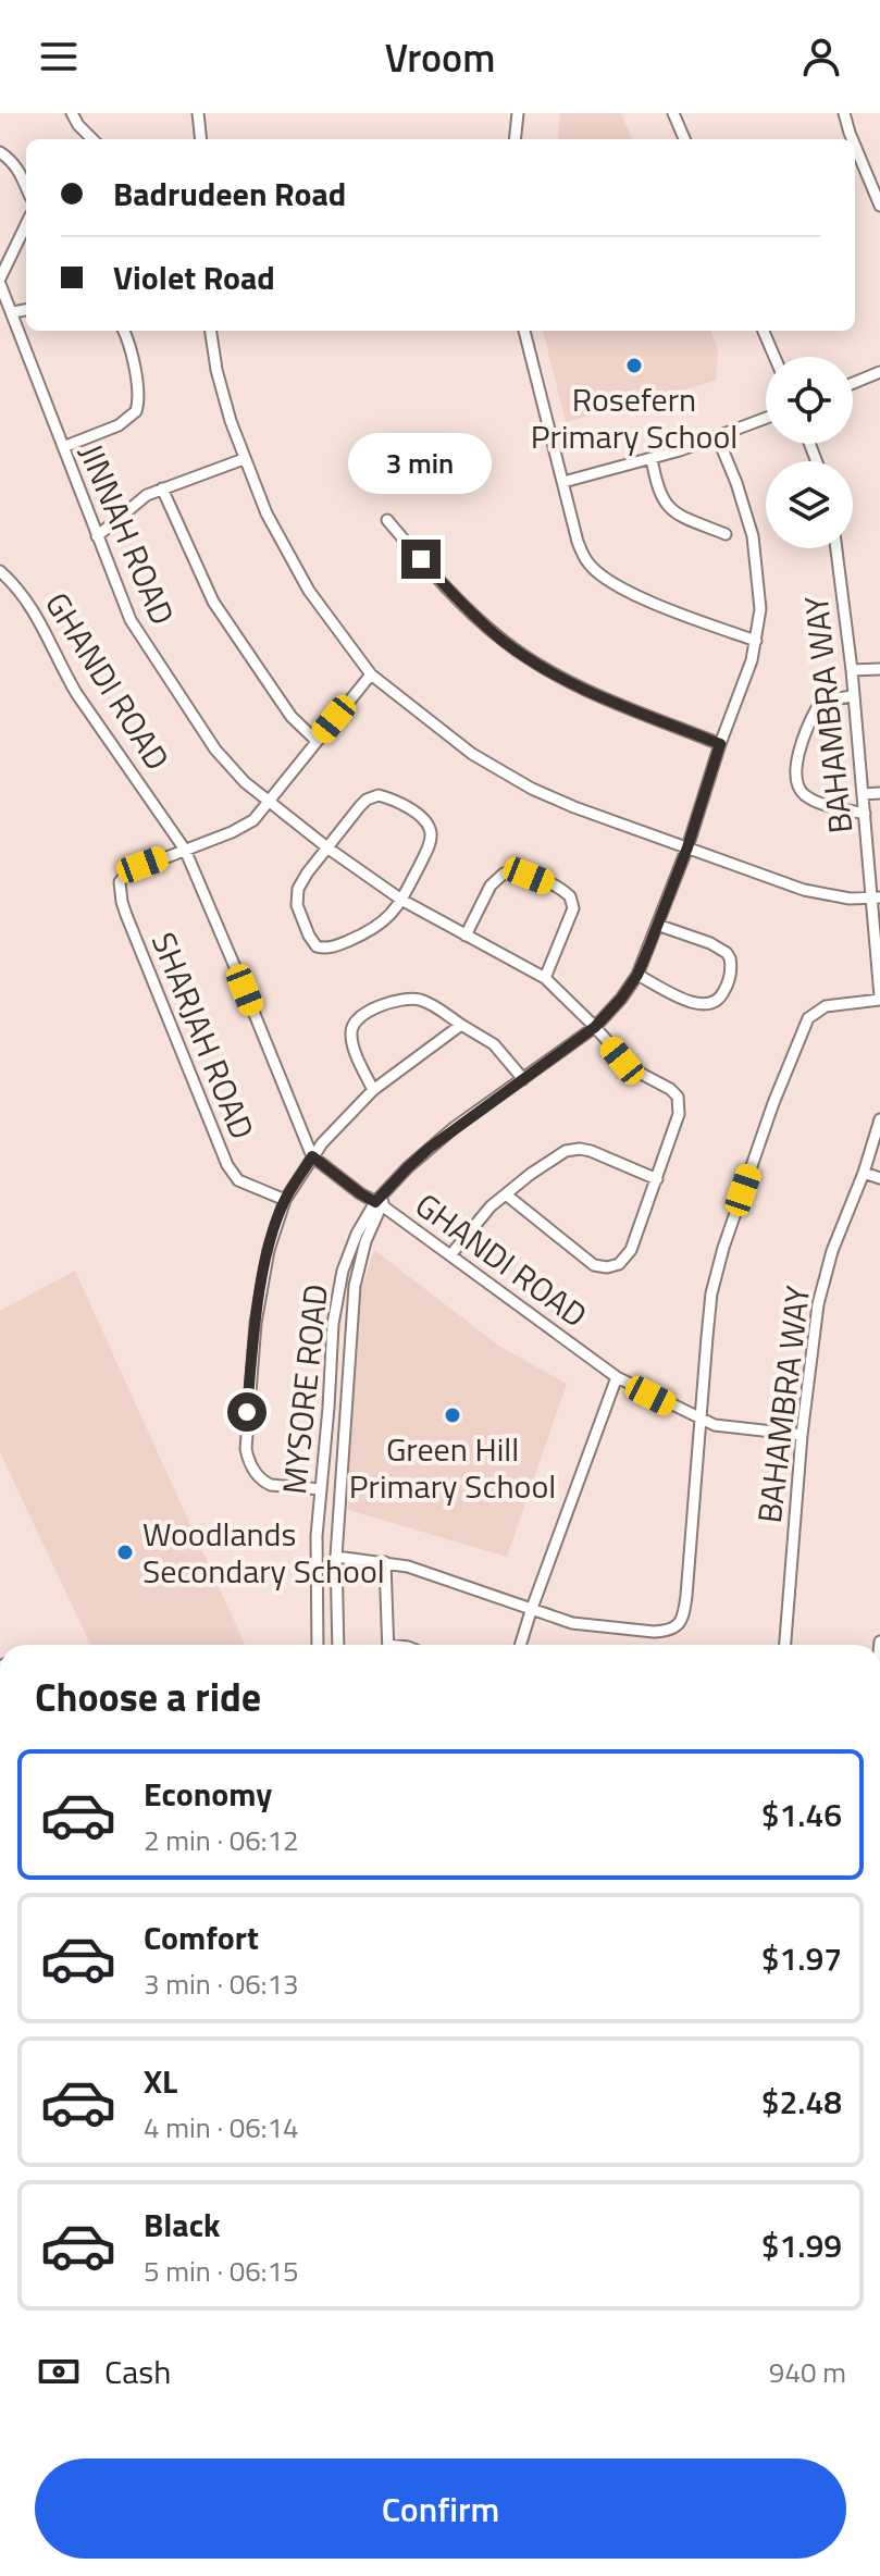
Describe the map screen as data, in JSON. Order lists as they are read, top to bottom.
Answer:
{
  "streets": {
    "street": [
      "JINNAH ROAD",
      "GHANDI ROAD",
      "BAHAMBRA WAY",
      "SHARJAH ROAD",
      "MYSORE ROAD"
    ]
  },
  "crossings": [
    ["JINNAH ROAD", "SHARJAH ROAD"],
    ["JINNAH ROAD", "MYSORE ROAD"],
    ["GHANDI ROAD", "BAHAMBRA WAY"],
    ["GHANDI ROAD", "SHARJAH ROAD"],
    ["GHANDI ROAD", "MYSORE ROAD"]
  ],
  "places": ["Rosefern Primary School", "Green Hill Primary School", "Woodlands Secondary School"],
  "page": {
    "header": "Vroom",
    "banner": ["Badrudeen Road", "Violet Road"],
    "bubble": "3 min",
    "heading": "Choose a ride",
    "list": [
      {
        "name": "Economy",
        "note": "2 min · 06:12",
        "value": "$1.46"
      },
      {
        "name": "Comfort",
        "note": "3 min · 06:13",
        "value": "$1.97"
      },
      {
        "name": "XL",
        "note": "4 min · 06:14",
        "value": "$2.48"
      },
      {
        "name": "Black",
        "note": "5 min · 06:15",
        "value": "$1.99"
      }
    ],
    "pay": ["Cash", "940 m"],
    "buttons": "Confirm"
  }
}
